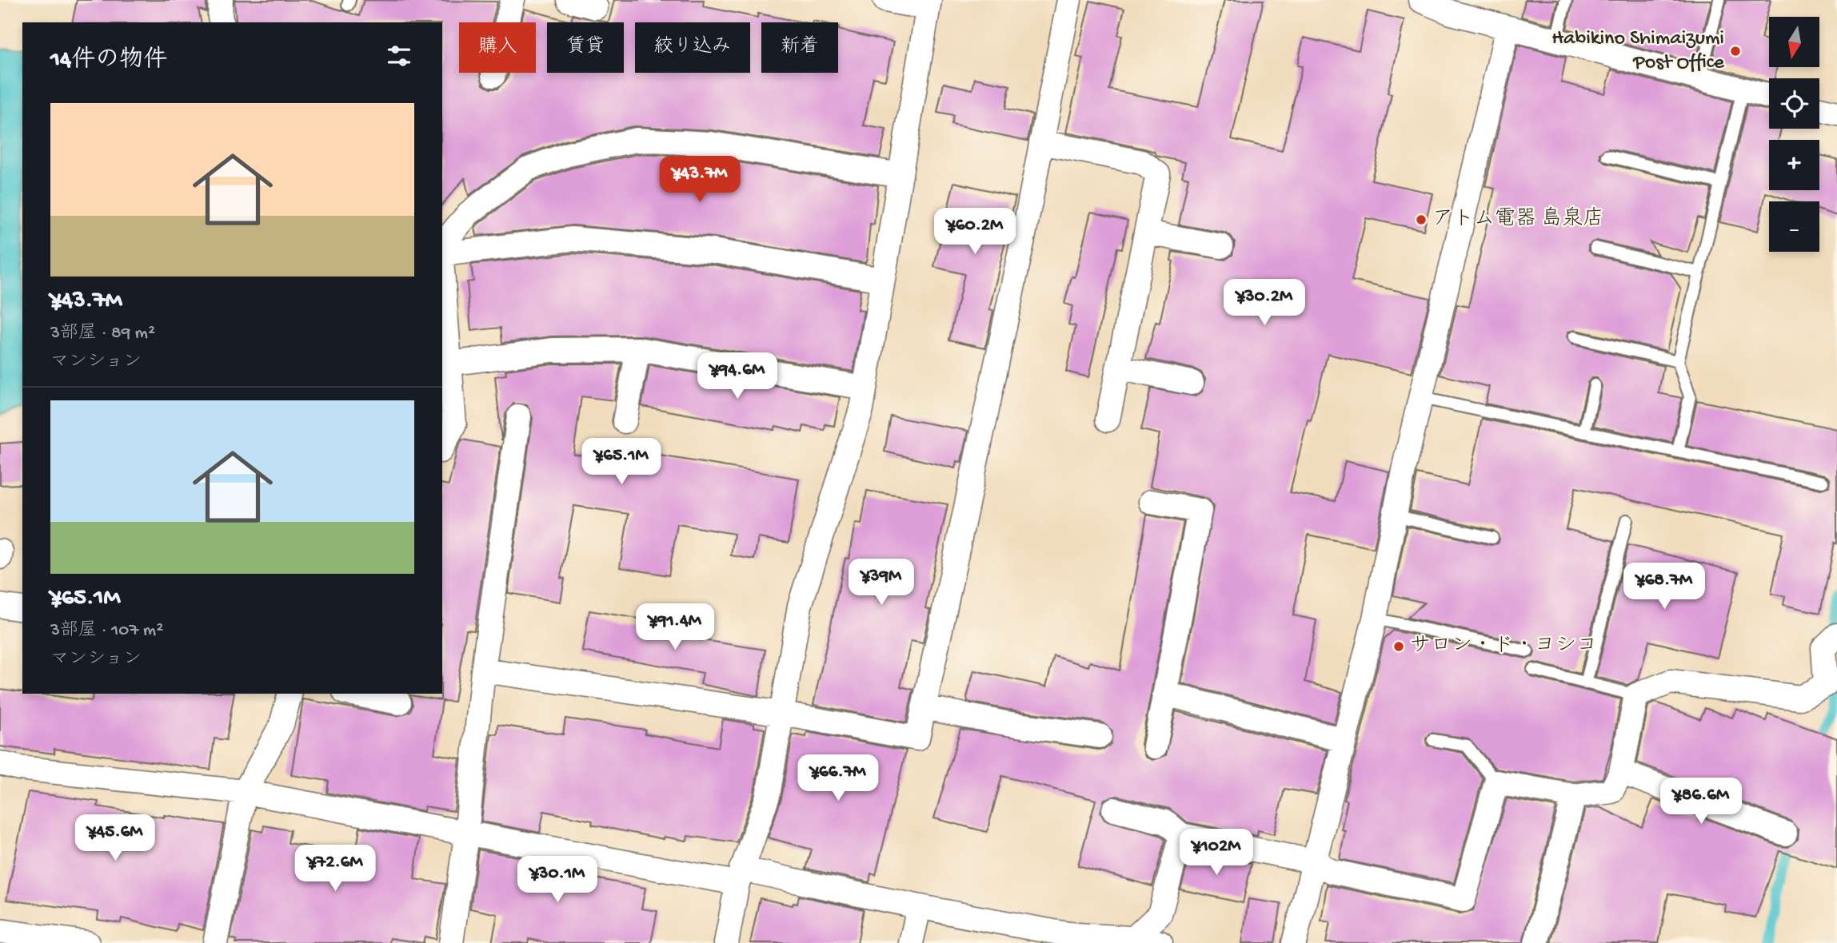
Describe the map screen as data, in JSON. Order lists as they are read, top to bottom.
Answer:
{
  "places": ["Habikino Shimaizumi Post Office", "アトム電器 島泉店", "サロン・ド・ヨシコ"],
  "north": "bottom",
  "page": {
    "map_buttons": ["+", "−"],
    "chip": [
      "購入",
      "賃貸",
      "絞り込み",
      "新着"
    ],
    "heading": "14件の物件",
    "list": [
      {
        "name": "¥43.7M",
        "note": "3部屋 · 89 m² · マンション"
      },
      {
        "name": "¥65.1M",
        "note": "3部屋 · 107 m² · マンション"
      }
    ],
    "price": [
      "¥43.7M",
      "¥60.2M",
      "¥30.2M",
      "¥94.6M",
      "¥65.1M",
      "¥39M",
      "¥68.7M",
      "¥91.4M",
      "¥66.7M",
      "¥86.6M",
      "¥45.6M",
      "¥102M",
      "¥72.6M",
      "¥30.1M"
    ]
  }
}
